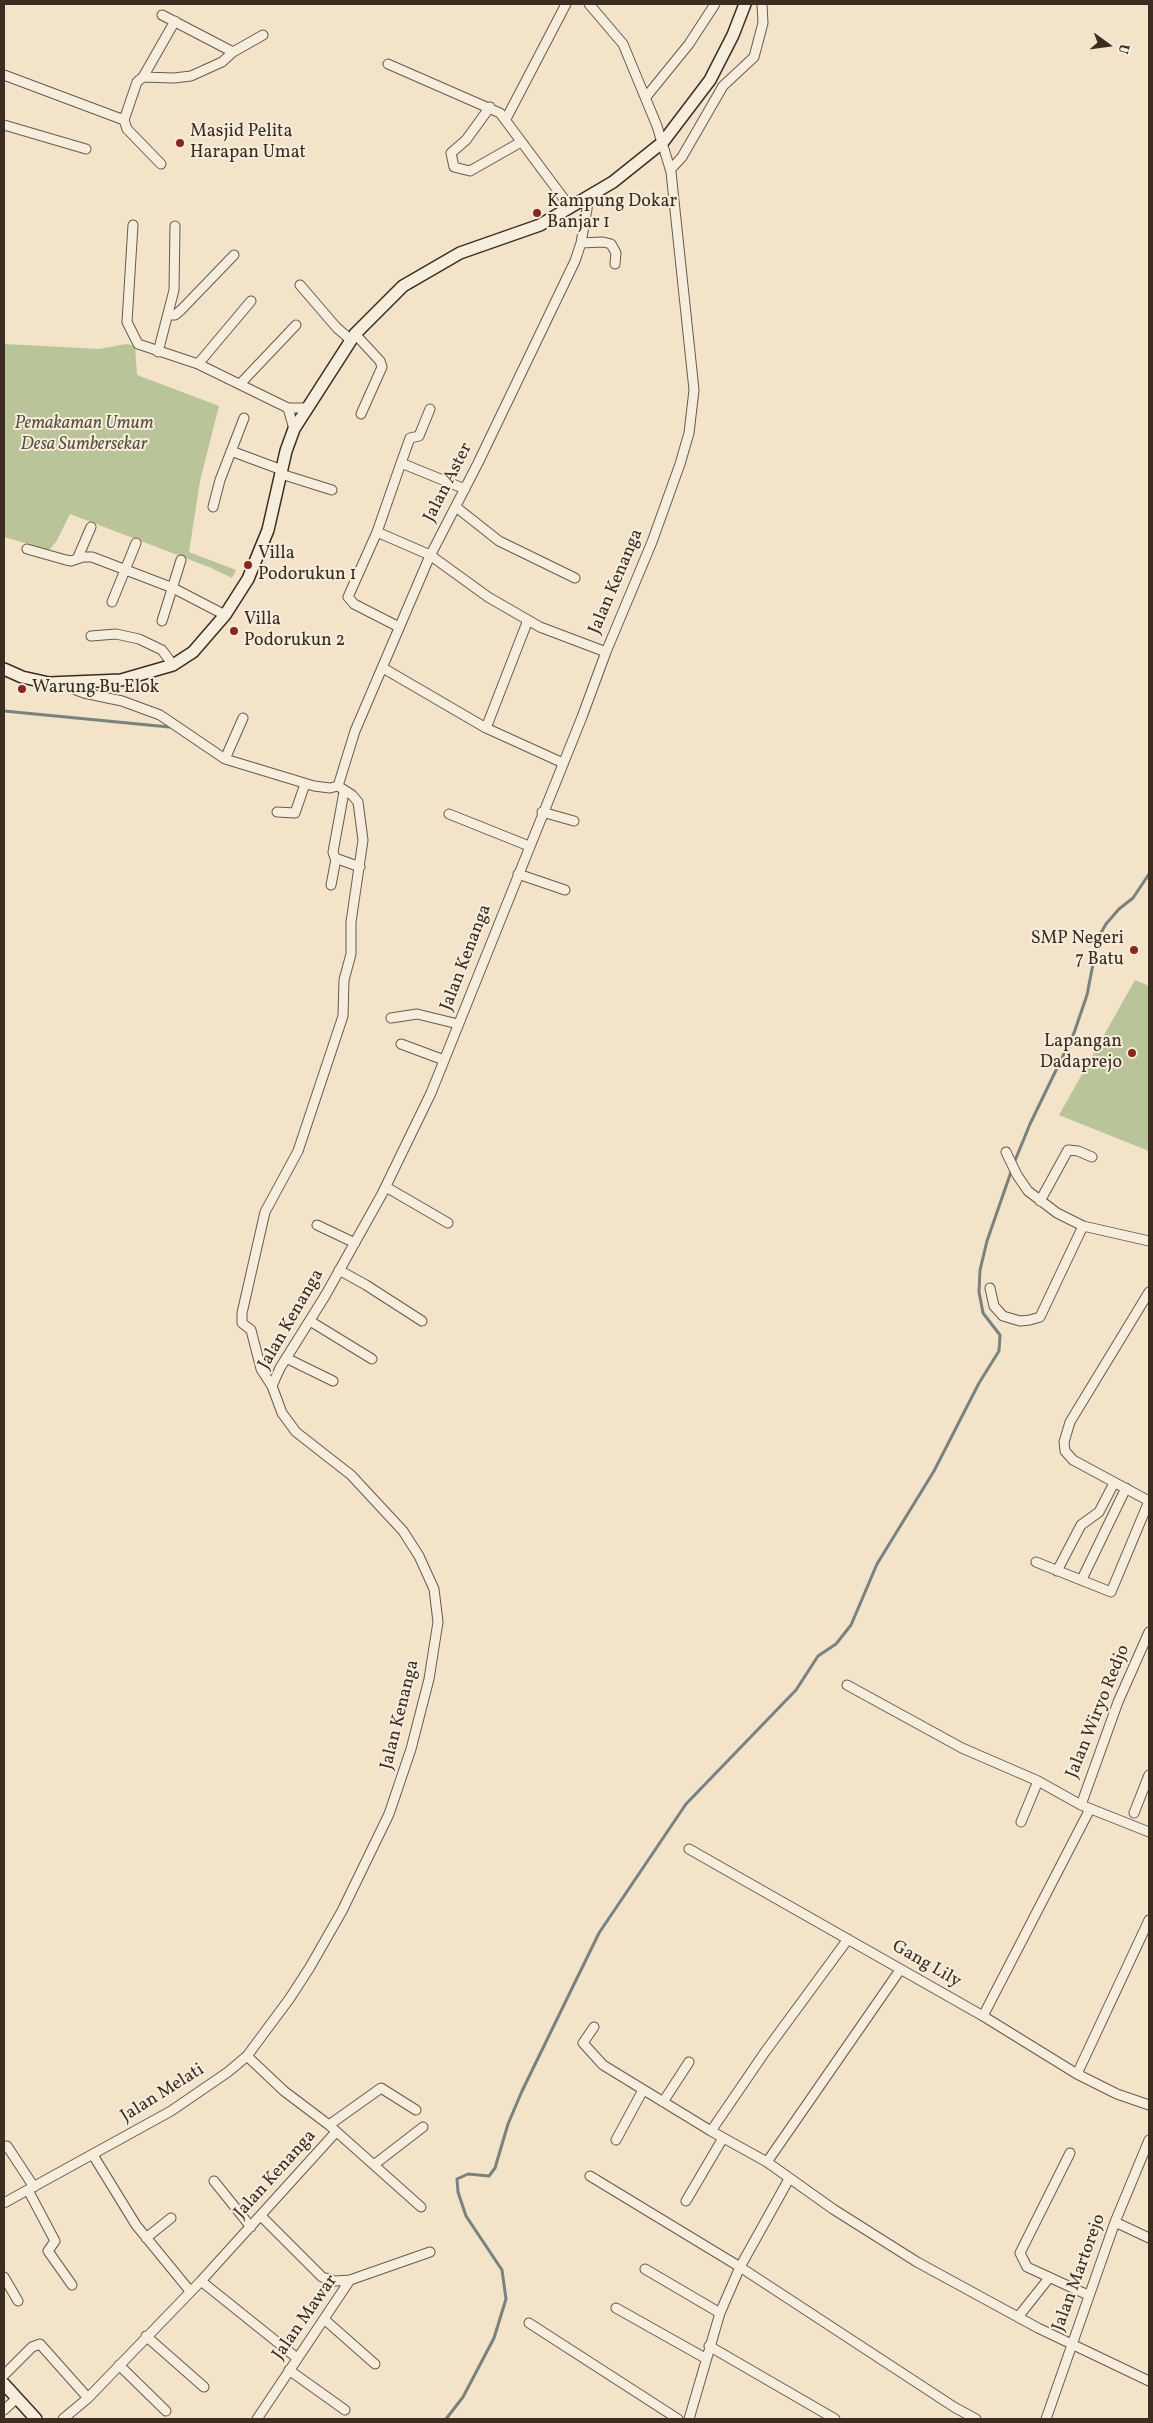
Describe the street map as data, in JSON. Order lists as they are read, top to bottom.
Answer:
{
  "streets": {
    "street": [
      "Jalan Aster",
      "Jalan Kenanga",
      "Jalan Wiryo Redjo",
      "Gang Lily",
      "Jalan Melati",
      "Jalan Martorejo",
      "Jalan Mawar"
    ]
  },
  "crossings": [
    ["Jalan Kenanga", "Jalan Melati"]
  ],
  "parks": ["Pemakaman Umum Desa Sumbersekar"],
  "places": [
    "Masjid Pelita Harapan Umat",
    "Kampung Dokar Banjar 1",
    "Villa Podorukun 1",
    "Villa Podorukun 2",
    "Warung Bu Elok",
    "SMP Negeri 7 Batu",
    "Lapangan Dadaprejo"
  ],
  "north": "right"
}
